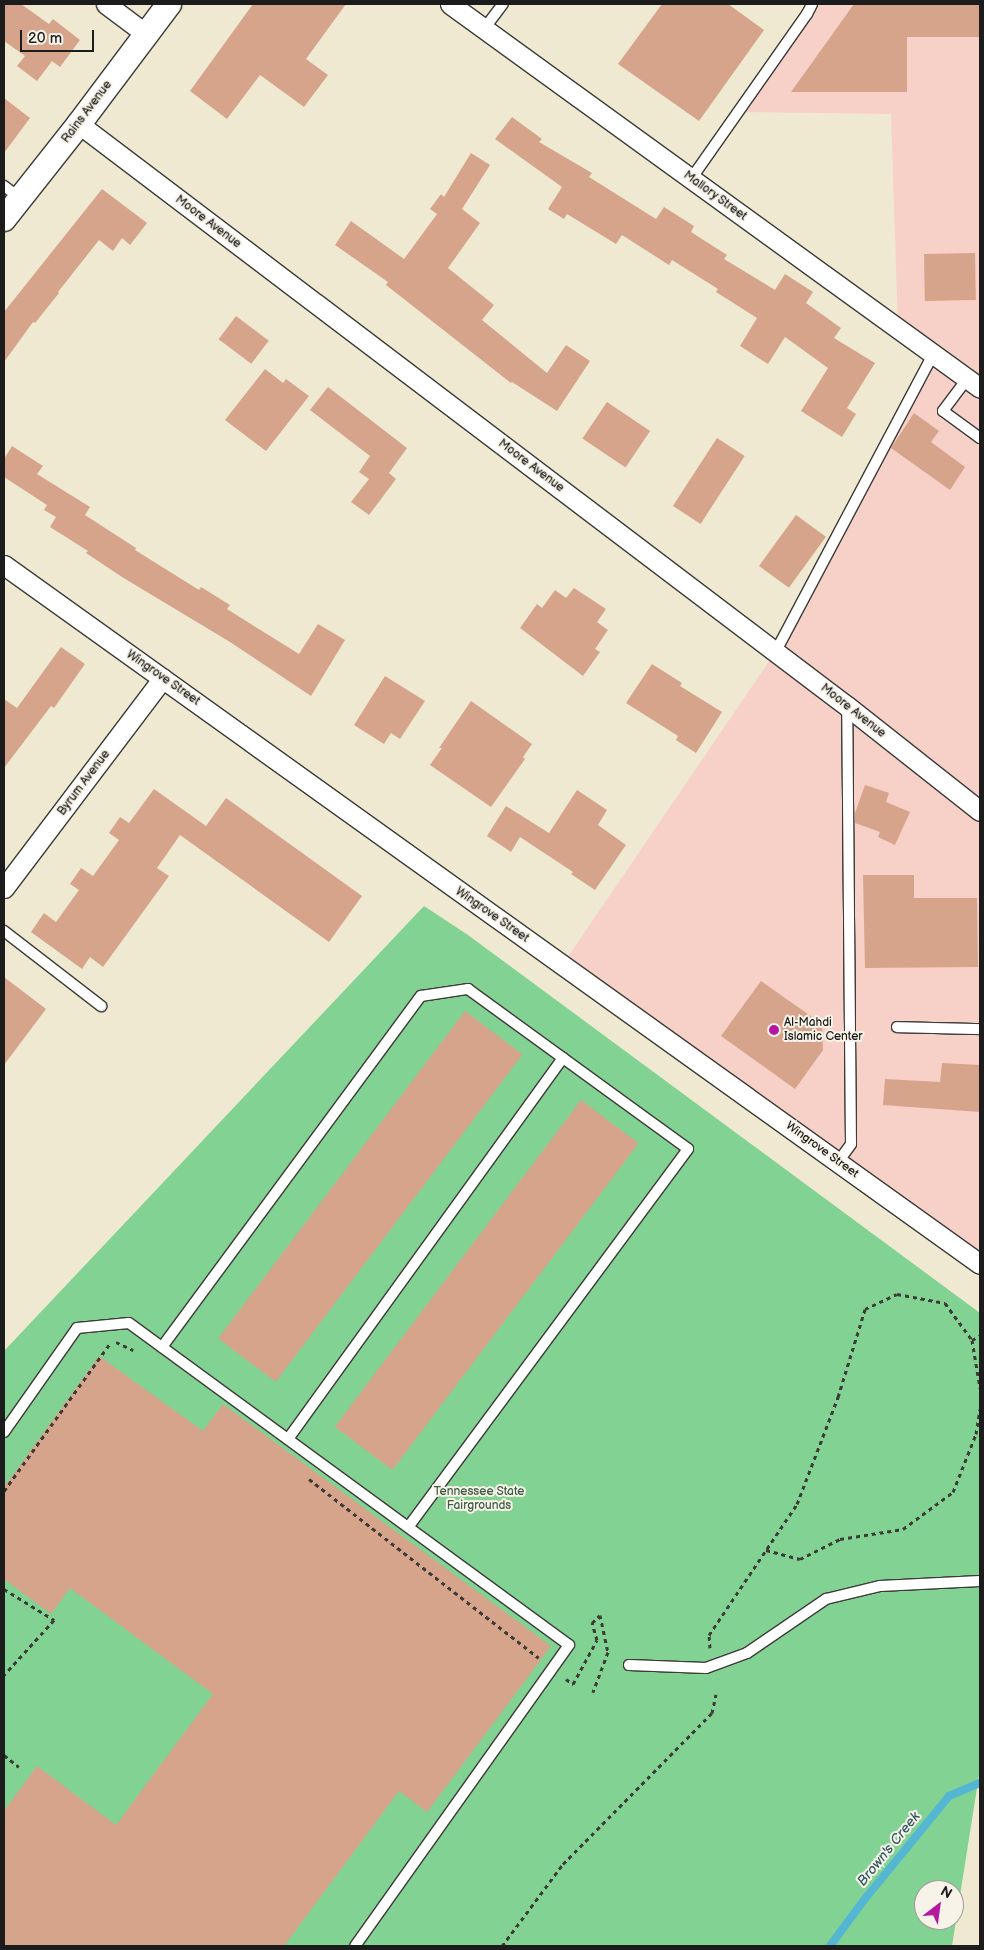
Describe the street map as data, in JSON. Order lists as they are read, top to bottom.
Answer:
{
  "streets": {
    "street": [
      "Rains Avenue",
      "Mallory Street",
      "Moore Avenue",
      "Wingrove Street",
      "Byrum Avenue"
    ]
  },
  "crossings": [
    ["Rains Avenue", "Moore Avenue"],
    ["Wingrove Street", "Byrum Avenue"]
  ],
  "water": ["Brown's Creek"],
  "parks": ["Tennessee State Fairgrounds"],
  "places": ["Al-Mahdi Islamic Center"],
  "scale_bar": "20 m",
  "north": "top right"
}
